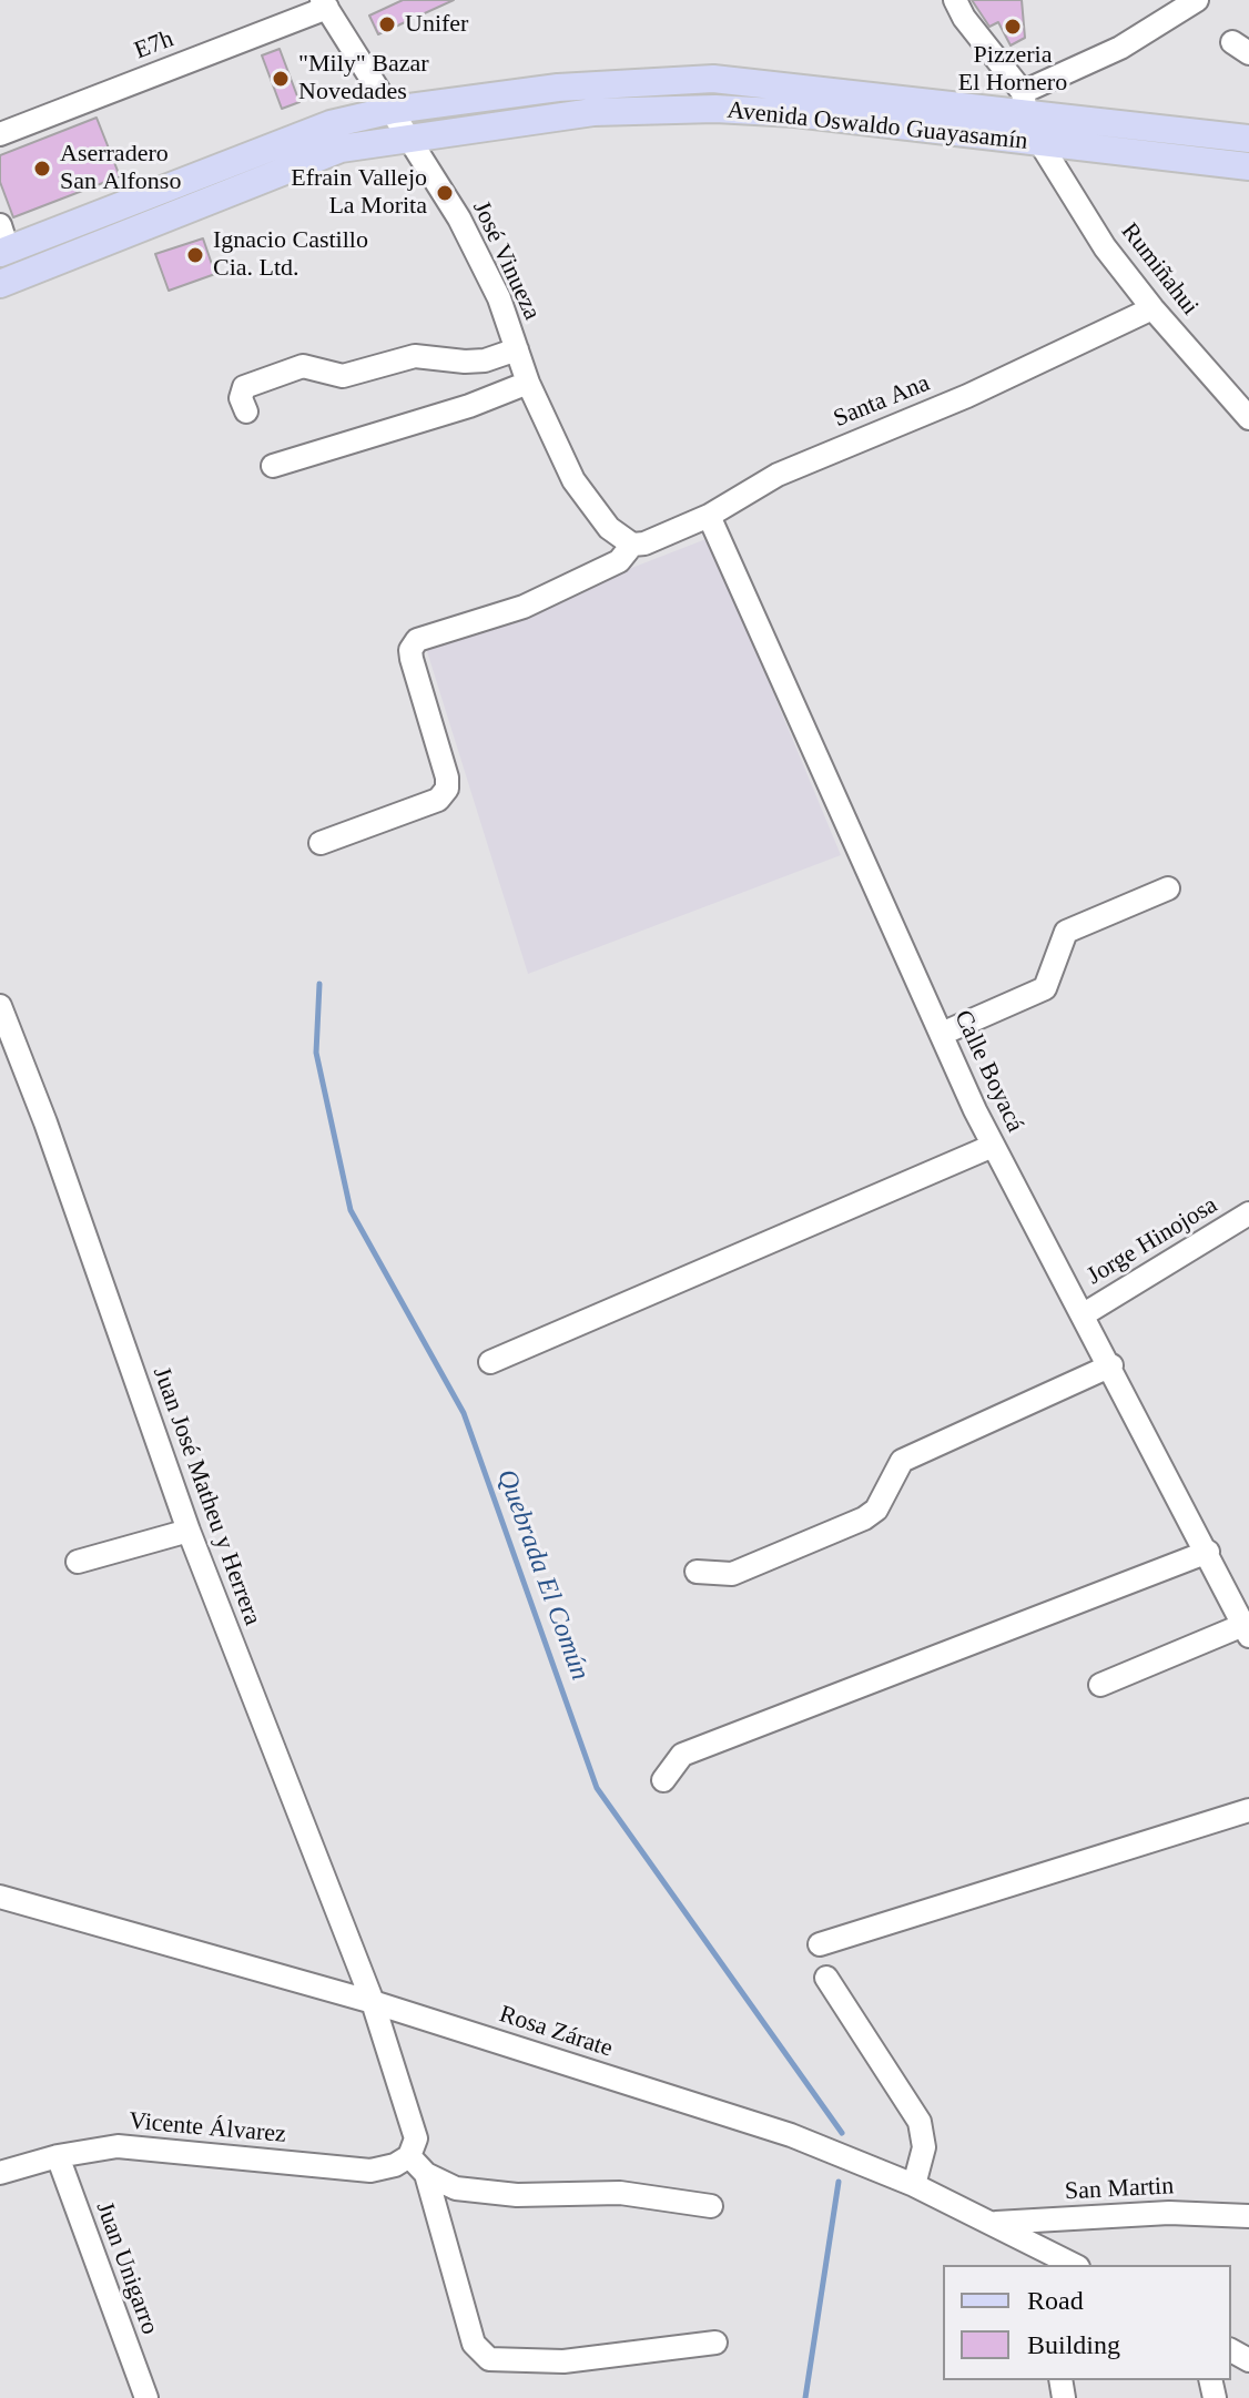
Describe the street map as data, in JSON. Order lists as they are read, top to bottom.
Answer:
{
  "streets": {
    "main road": ["Avenida Oswaldo Guayasamín"],
    "street": [
      "E7h",
      "José Vinueza",
      "Rumiñahui",
      "Santa Ana",
      "Calle Boyacá",
      "Jorge Hinojosa",
      "Juan José Matheu y Herrera",
      "Rosa Zárate",
      "Vicente Álvarez",
      "San Martin",
      "Juan Unigarro"
    ]
  },
  "crossings": [
    ["E7h", "José Vinueza"],
    ["Avenida Oswaldo Guayasamín", "José Vinueza"],
    ["Avenida Oswaldo Guayasamín", "Rumiñahui"],
    ["José Vinueza", "Santa Ana"],
    ["Rumiñahui", "Santa Ana"],
    ["Santa Ana", "Calle Boyacá"],
    ["Calle Boyacá", "Jorge Hinojosa"],
    ["Juan José Matheu y Herrera", "Rosa Zárate"],
    ["Rosa Zárate", "San Martin"],
    ["Vicente Álvarez", "Juan Unigarro"]
  ],
  "water": ["Quebrada El Común"],
  "places": [
    "Unifer",
    "Pizzeria El Hornero",
    "\"Mily\" Bazar Novedades",
    "Aserradero San Alfonso",
    "Efrain Vallejo La Morita",
    "Ignacio Castillo Cia. Ltd."
  ],
  "legend": ["Road", "Building"]
}
